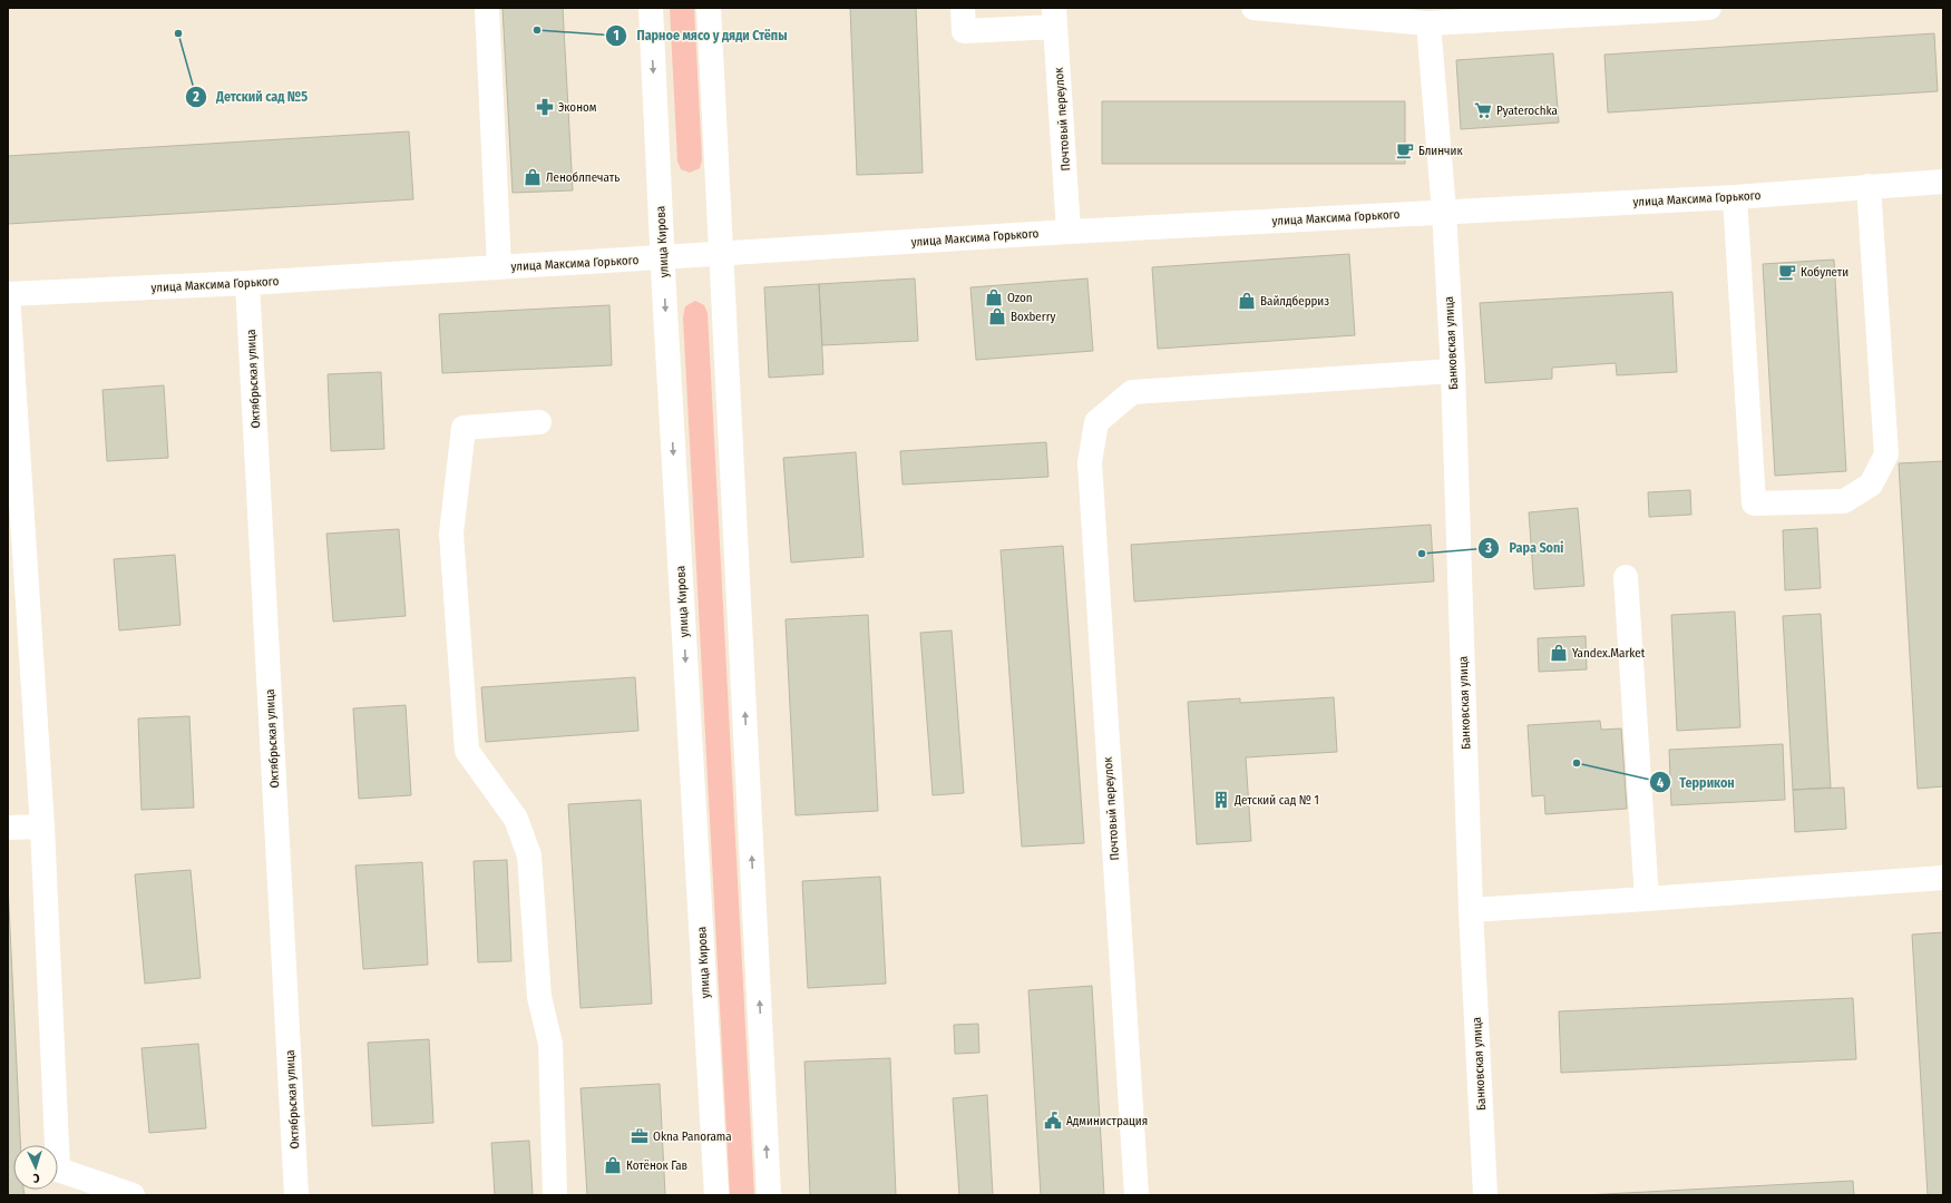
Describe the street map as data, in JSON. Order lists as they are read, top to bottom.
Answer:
{
  "streets": {
    "street": [
      "Почтовый переулок",
      "улица Максима Горького",
      "улица Кирова",
      "Банковская улица",
      "Октябрьская улица"
    ]
  },
  "crossings": [
    ["Почтовый переулок", "улица Максима Горького"],
    ["Почтовый переулок", "Банковская улица"],
    ["улица Максима Горького", "улица Кирова"],
    ["улица Максима Горького", "Банковская улица"],
    ["улица Максима Горького", "Октябрьская улица"]
  ],
  "places": {
    "other": [
      "Парное мясо у дяди Стёпы",
      "Детский сад №5",
      "Papa Soni",
      "Террикон"
    ],
    "pharmacy": ["Эконом"],
    "supermarket": ["Pyaterochka"],
    "cafe": ["Блинчик", "Кобулети"],
    "shop": [
      "Леноблпечать",
      "Ozon",
      "Вайлдберриз",
      "Boxberry",
      "Yandex.Market",
      "Котёнок Гав"
    ],
    "building": ["Детский сад № 1"],
    "public building": ["Администрация"],
    "office": ["Okna Panorama"]
  },
  "north": "bottom"
}
